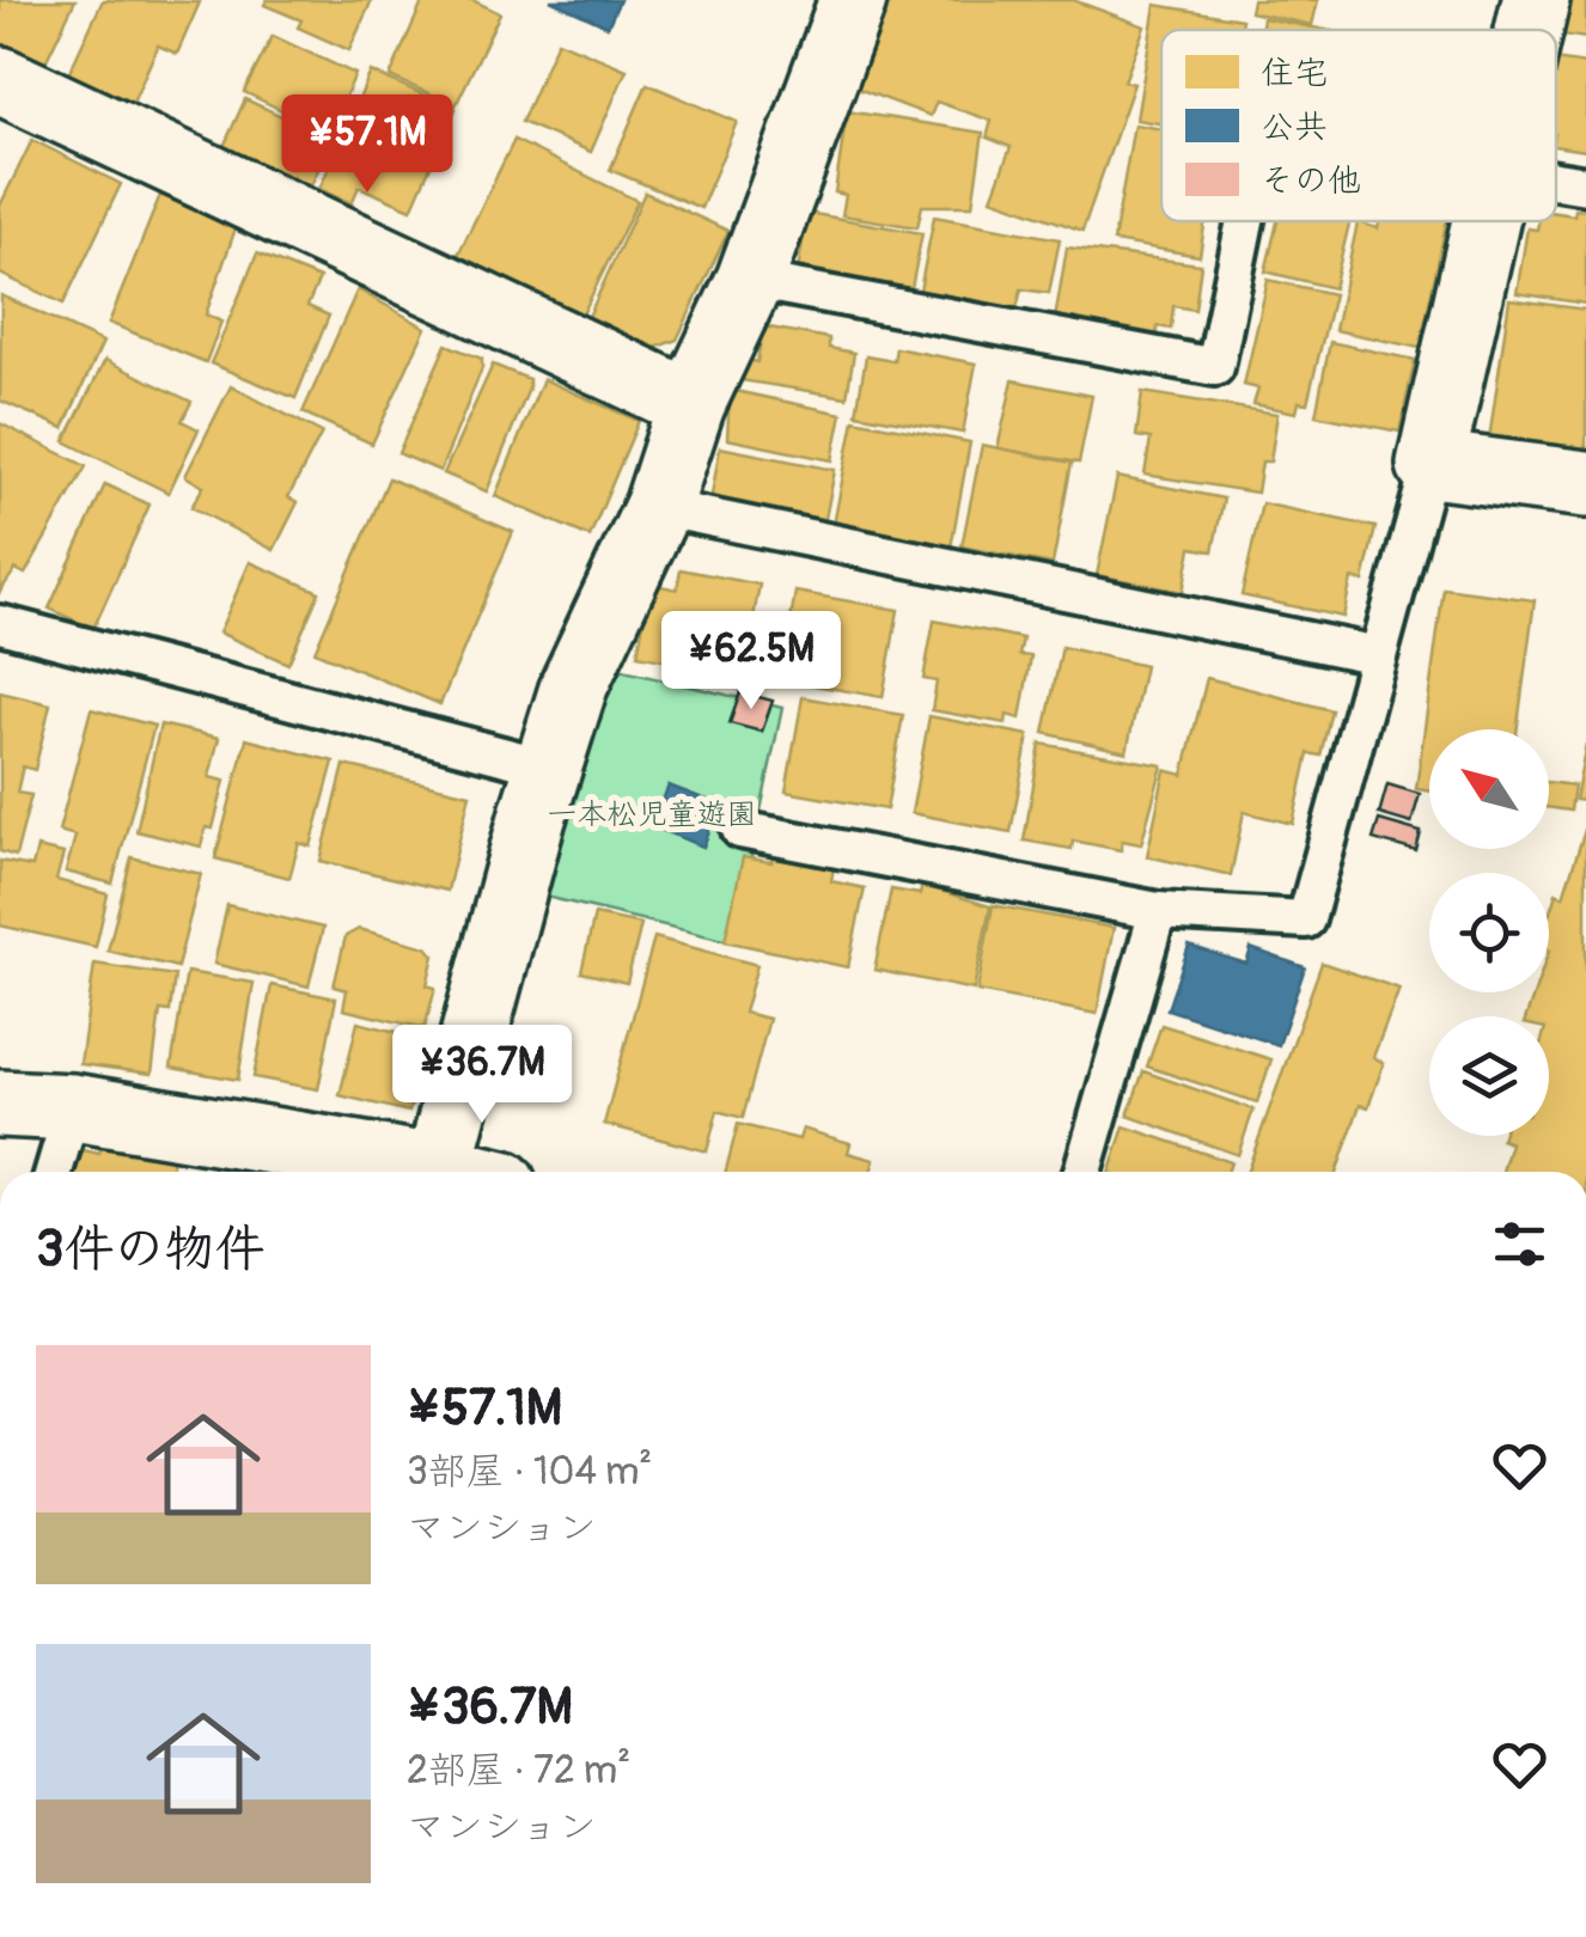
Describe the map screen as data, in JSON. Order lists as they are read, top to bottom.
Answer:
{
  "parks": ["一本松児童遊園"],
  "legend": ["住宅", "公共", "その他"],
  "north": "top left",
  "page": {
    "price": ["¥57.1M", "¥62.5M", "¥36.7M"],
    "heading": "3件の物件",
    "list": [
      {
        "name": "¥57.1M",
        "note": "3部屋 · 104 m² · マンション"
      },
      {
        "name": "¥36.7M",
        "note": "2部屋 · 72 m² · マンション"
      }
    ]
  }
}
